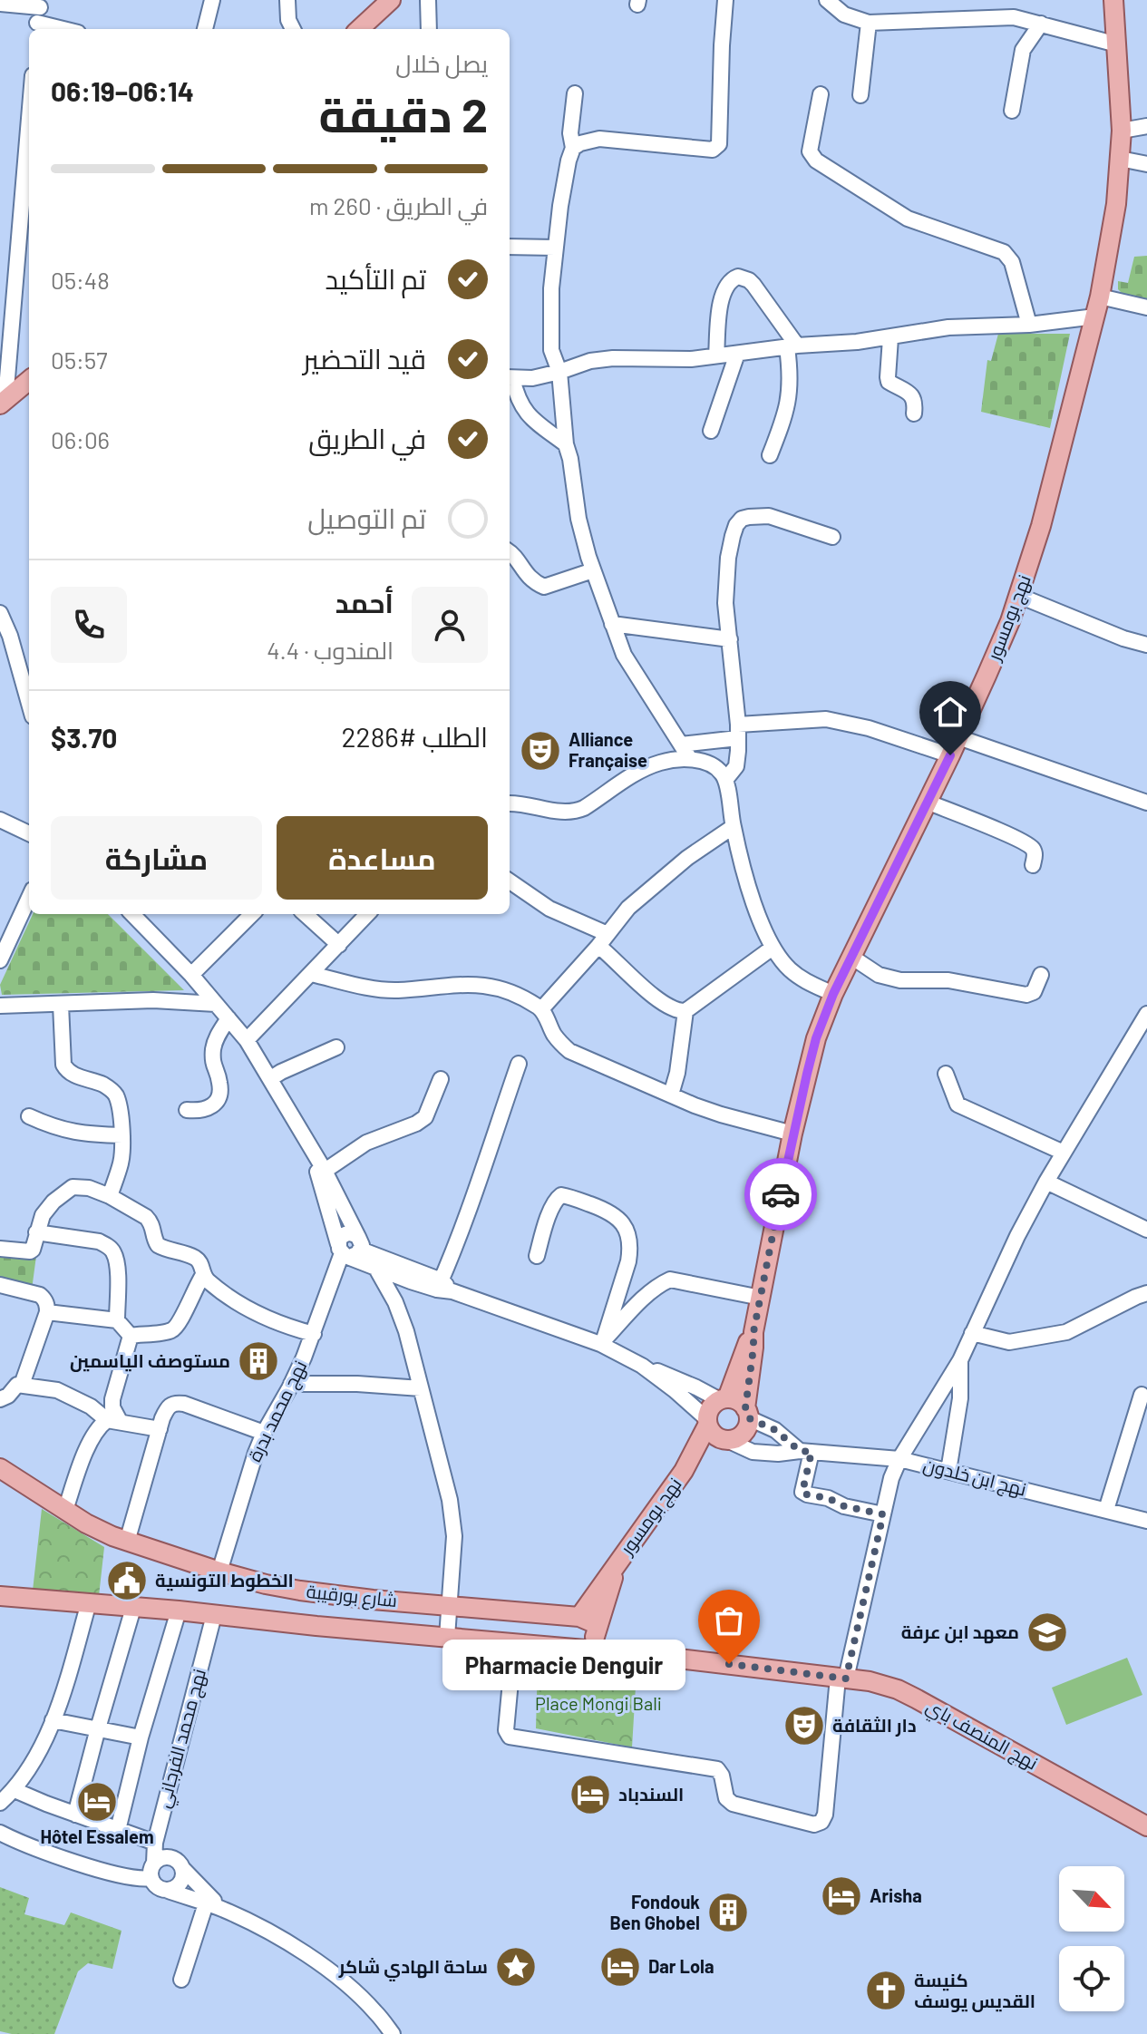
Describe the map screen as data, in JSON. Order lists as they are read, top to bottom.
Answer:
{
  "streets": {
    "main road": ["نهج بومسور", "شارع بورقيبة", "نهج المنصف باي"],
    "street": ["نهج محمد بدرة", "نهج ابن خلدون", "نهج محمد الفرجاني"]
  },
  "crossings": [
    ["نهج بومسور", "نهج ابن خلدون"],
    ["نهج بومسور", "شارع بورقيبة"],
    ["نهج بومسور", "نهج المنصف باي"],
    ["نهج محمد بدرة", "شارع بورقيبة"],
    ["شارع بورقيبة", "نهج المنصف باي"],
    ["شارع بورقيبة", "نهج محمد الفرجاني"]
  ],
  "parks": ["Place Mongi Bali"],
  "places": {
    "theatre": ["Alliance Française", "دار الثقافة"],
    "building": ["مستوصف الياسمين", "Fondouk Ben Ghobel"],
    "public building": ["الخطوط التونسية"],
    "school or university": ["معهد ابن عرفة"],
    "other": ["Pharmacie Denguir"],
    "hotel": [
      "السندباد",
      "Hôtel Essalem",
      "Arisha",
      "Dar Lola"
    ],
    "place": ["ساحة الهادي شاكر"],
    "church": ["كنيسة القديس يوسف"]
  },
  "north": "bottom right",
  "page": {
    "heading": ["2 دقيقة", "يصل خلال", "06:14–06:19"],
    "panel": [
      "أحمد",
      "المندوب · 4.4",
      "الطلب #2286",
      "$3.70"
    ],
    "bar": "في الطريق · 260 m",
    "list": [
      ["تم التأكيد", "05:48"],
      ["قيد التحضير", "05:57"],
      ["في الطريق", "06:06"],
      "تم التوصيل"
    ],
    "buttons": ["مساعدة", "مشاركة"],
    "bubble": "Pharmacie Denguir"
  }
}
